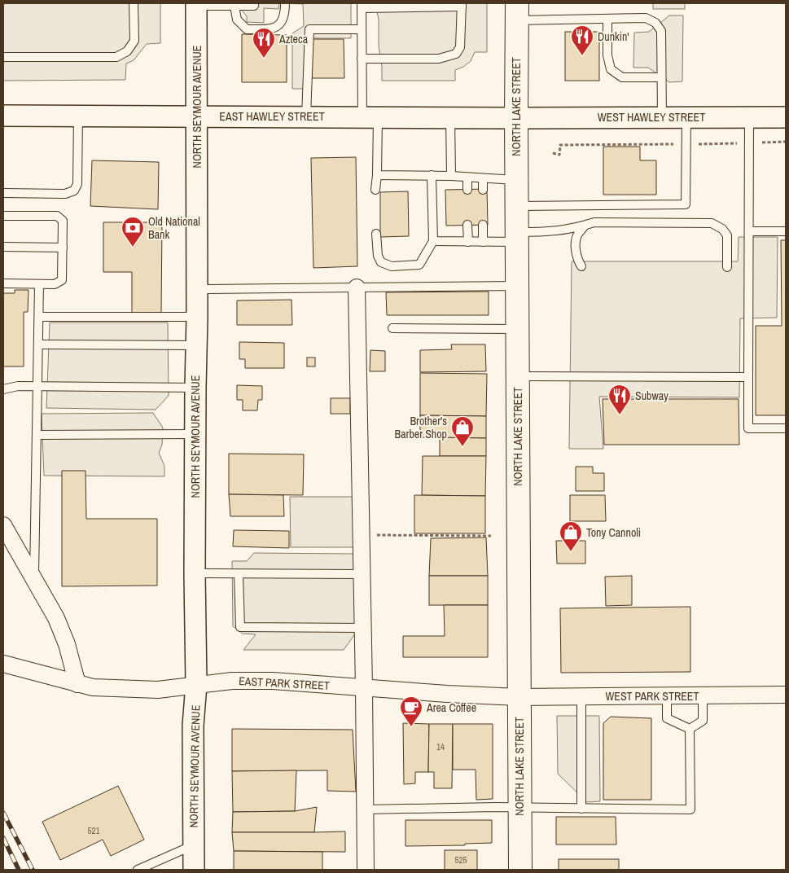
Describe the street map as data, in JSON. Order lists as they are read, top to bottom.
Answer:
{
  "streets": {
    "main road": ["NORTH LAKE STREET"],
    "street": [
      "NORTH SEYMOUR AVENUE",
      "EAST HAWLEY STREET",
      "WEST HAWLEY STREET",
      "EAST PARK STREET",
      "WEST PARK STREET"
    ]
  },
  "crossings": [
    ["NORTH SEYMOUR AVENUE", "EAST HAWLEY STREET"],
    ["NORTH SEYMOUR AVENUE", "EAST PARK STREET"],
    ["NORTH LAKE STREET", "EAST HAWLEY STREET"],
    ["NORTH LAKE STREET", "WEST HAWLEY STREET"],
    ["NORTH LAKE STREET", "EAST PARK STREET"],
    ["NORTH LAKE STREET", "WEST PARK STREET"],
    ["EAST HAWLEY STREET", "WEST HAWLEY STREET"],
    ["EAST PARK STREET", "WEST PARK STREET"]
  ],
  "places": {
    "restaurant": ["Dunkin'", "Azteca", "Subway"],
    "bank": ["Old National Bank"],
    "shop": ["Brother's Barber Shop", "Tony Cannoli"],
    "cafe": ["Area Coffee"]
  },
  "house_numbers": ["14", "521", "525"]
}
